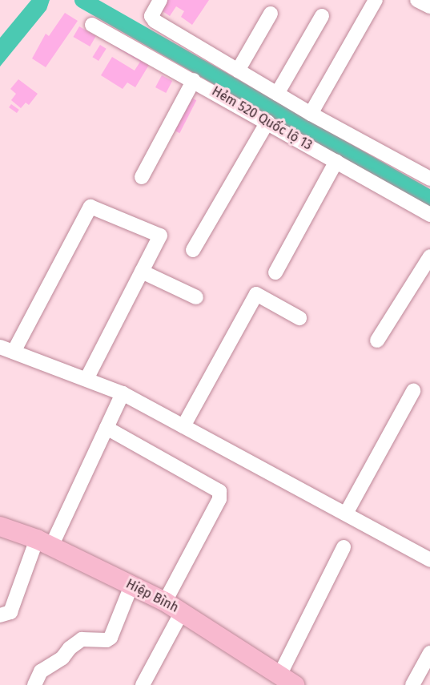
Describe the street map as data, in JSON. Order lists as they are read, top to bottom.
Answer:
{
  "streets": {
    "main road": ["Hiệp Bình"],
    "street": ["Hẻm 520 Quốc lộ 13"]
  }
}
